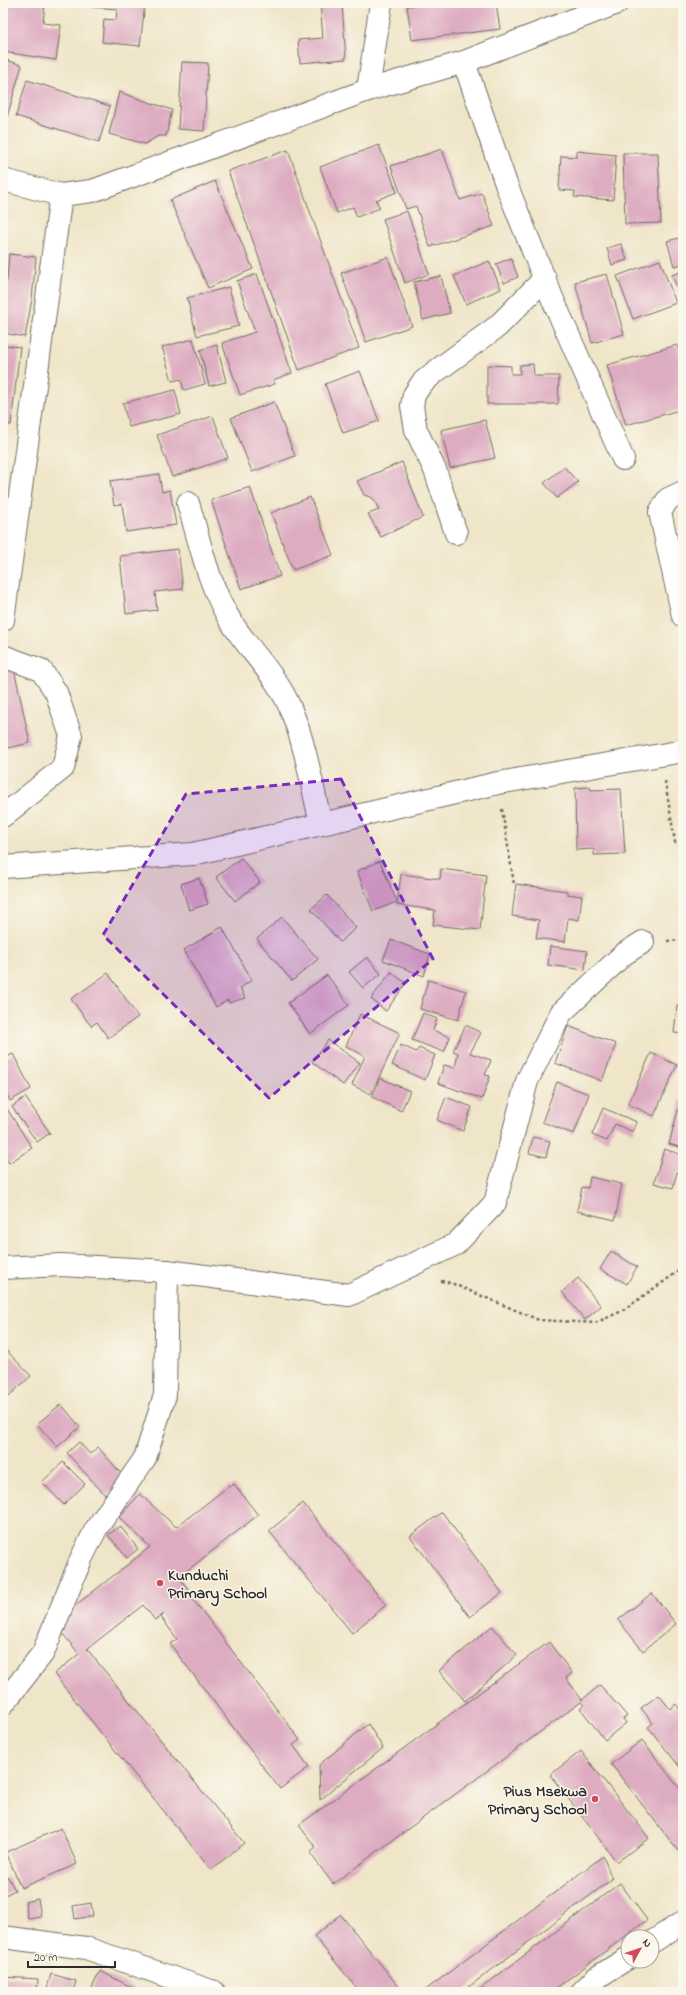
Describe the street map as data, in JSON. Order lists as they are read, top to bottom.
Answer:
{
  "places": ["Kunduchi Primary School", "Pius Msekwa Primary School"],
  "scale_bar": "20 m",
  "north": "top right"
}
